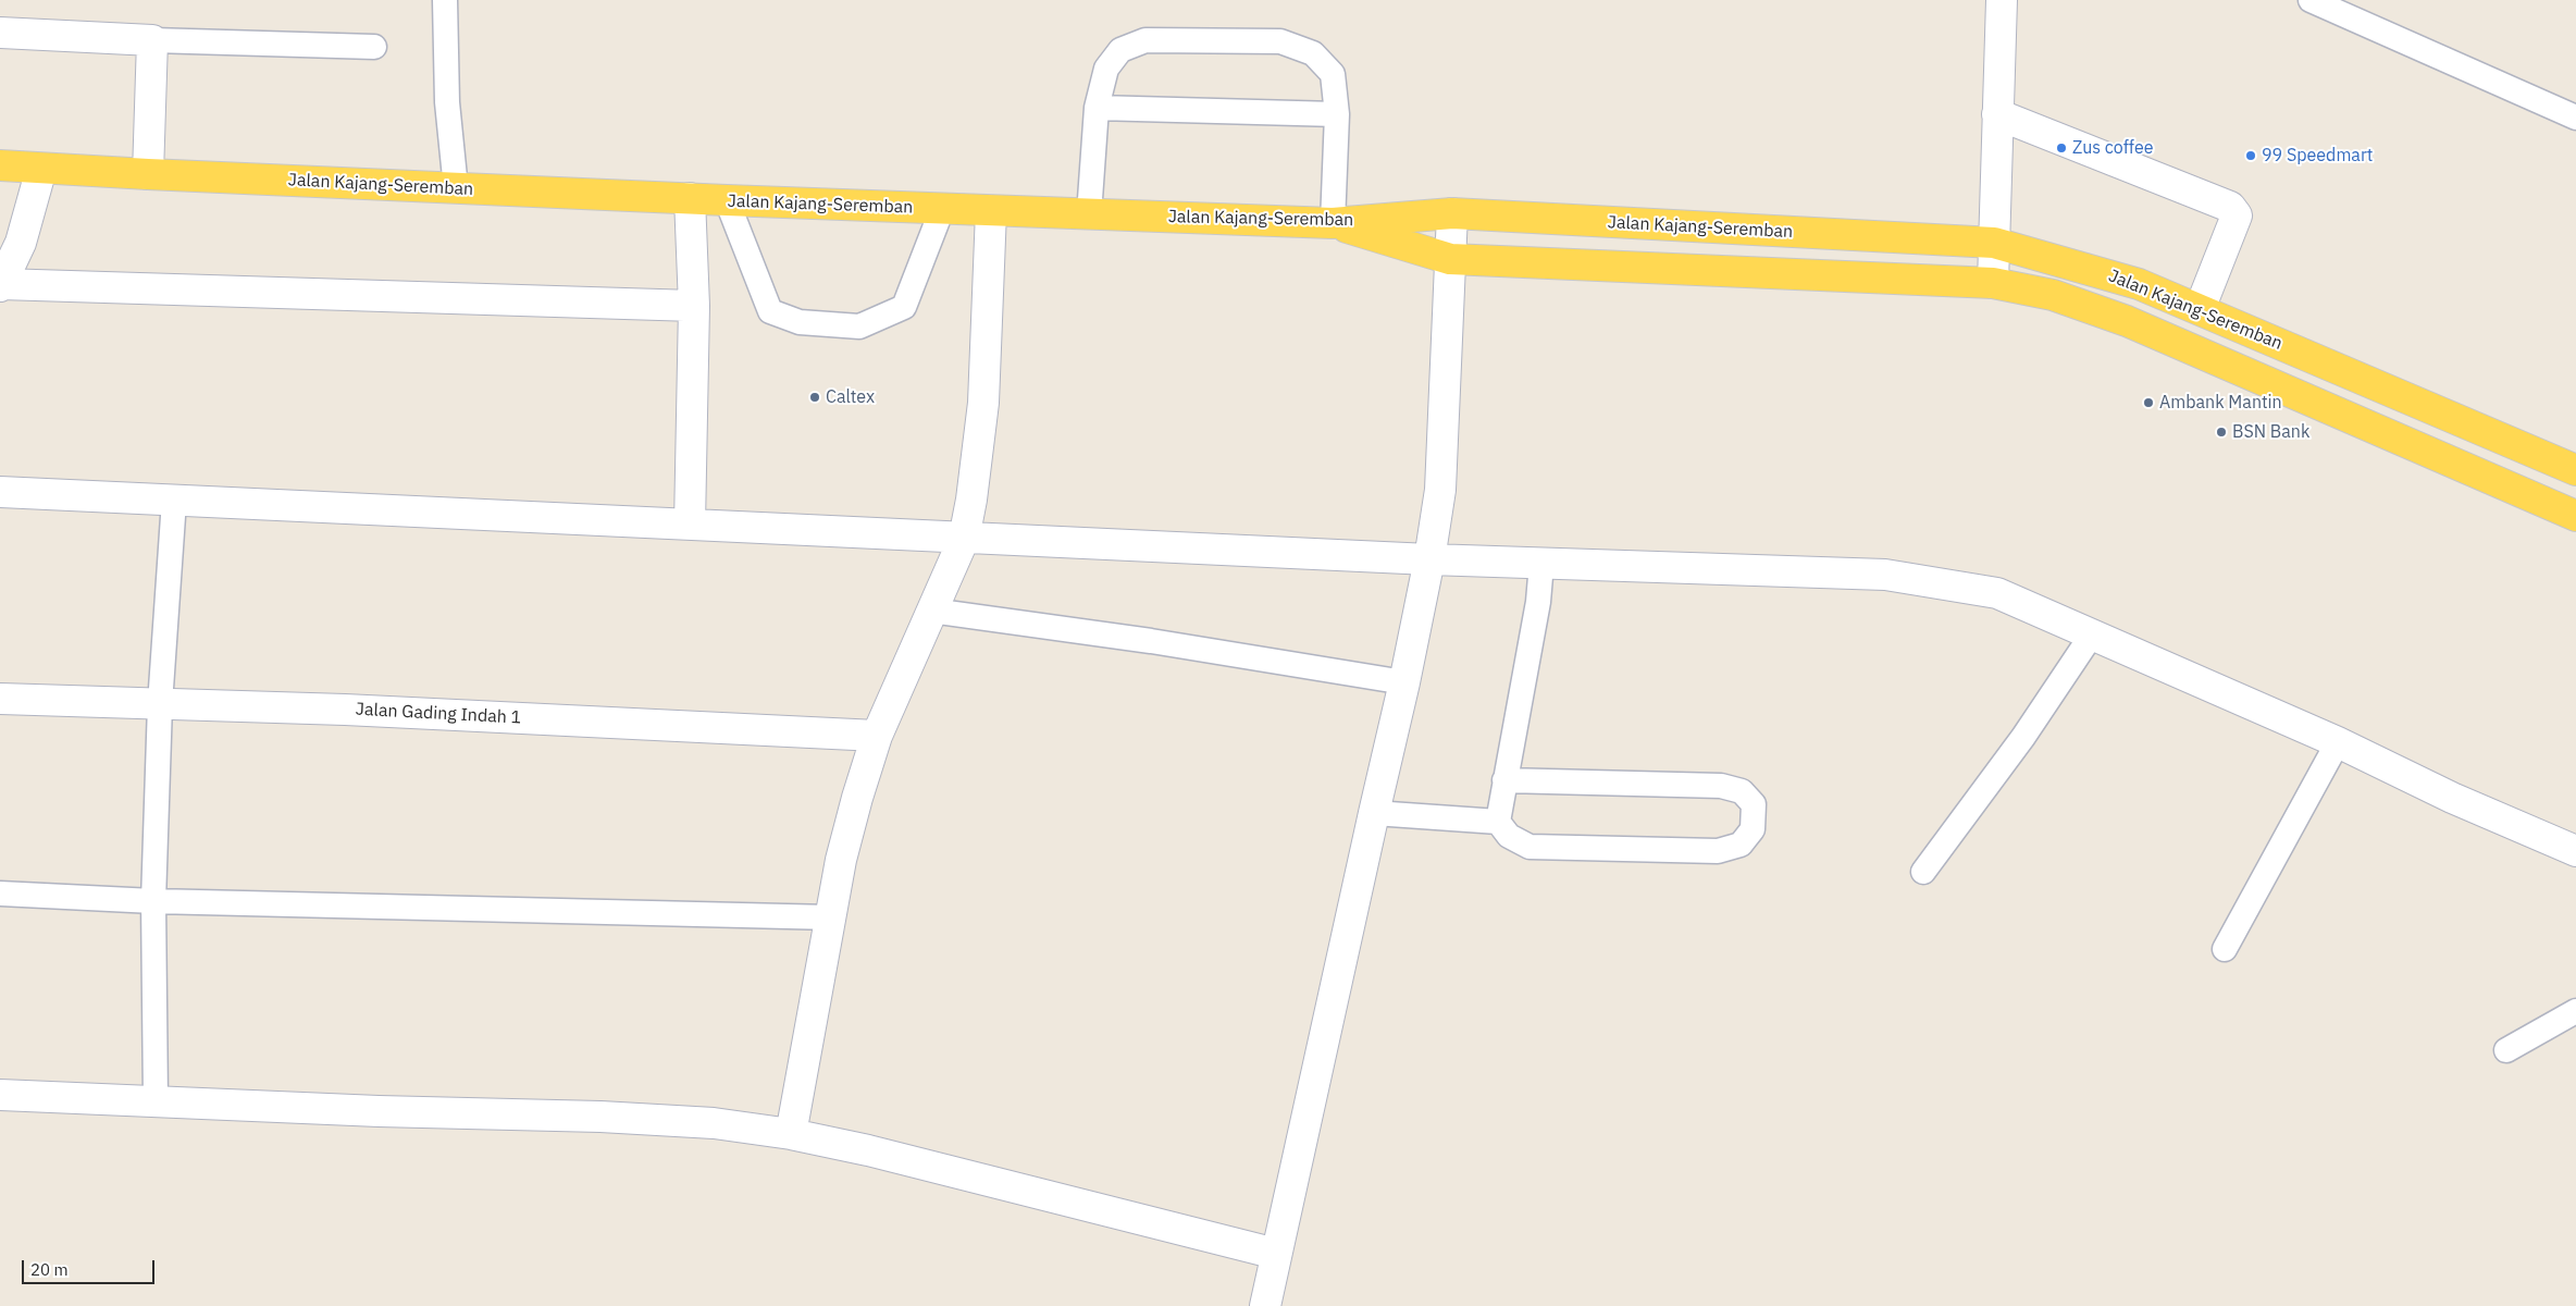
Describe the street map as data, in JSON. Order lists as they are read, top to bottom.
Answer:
{
  "streets": {
    "main road": ["Jalan Kajang-Seremban"],
    "street": ["Jalan Gading Indah 1"]
  },
  "places": [
    "Zus coffee",
    "99 Speedmart",
    "Caltex",
    "Ambank Mantin",
    "BSN Bank"
  ],
  "scale_bar": "20 m"
}
